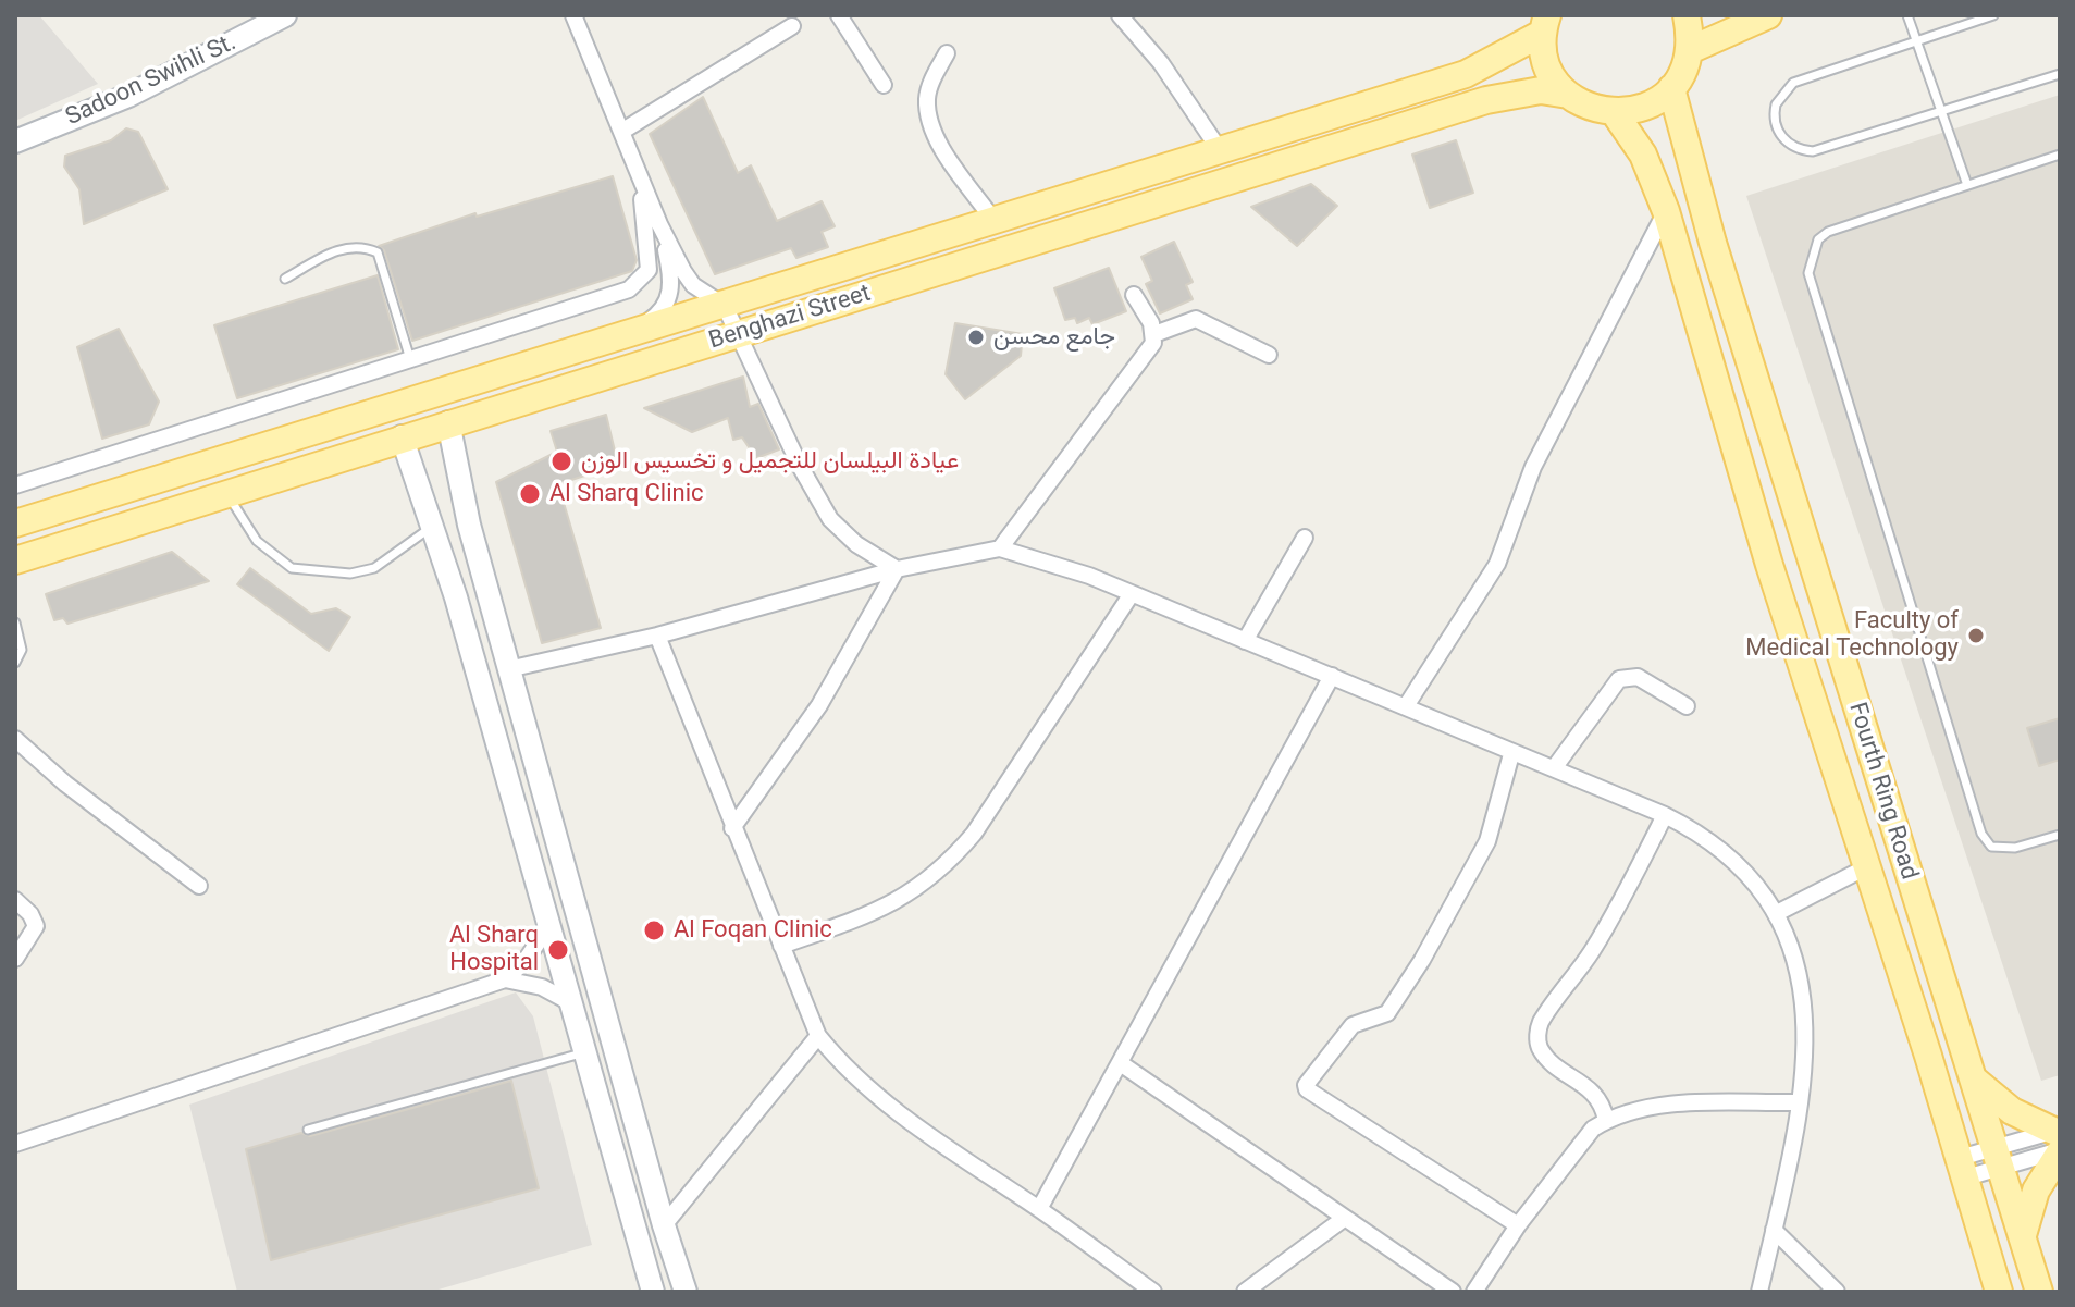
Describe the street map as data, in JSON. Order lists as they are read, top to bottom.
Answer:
{
  "streets": {
    "main road": ["Sadoon Swihli St.", "Benghazi Street", "Fourth Ring Road"]
  },
  "places": [
    "جامع محسن",
    "عيادة البيلسان للتجميل و تخسيس الوزن",
    "Al Sharq Clinic",
    "Faculty of Medical Technology",
    "Al Foqan Clinic",
    "Al Sharq Hospital"
  ]
}
